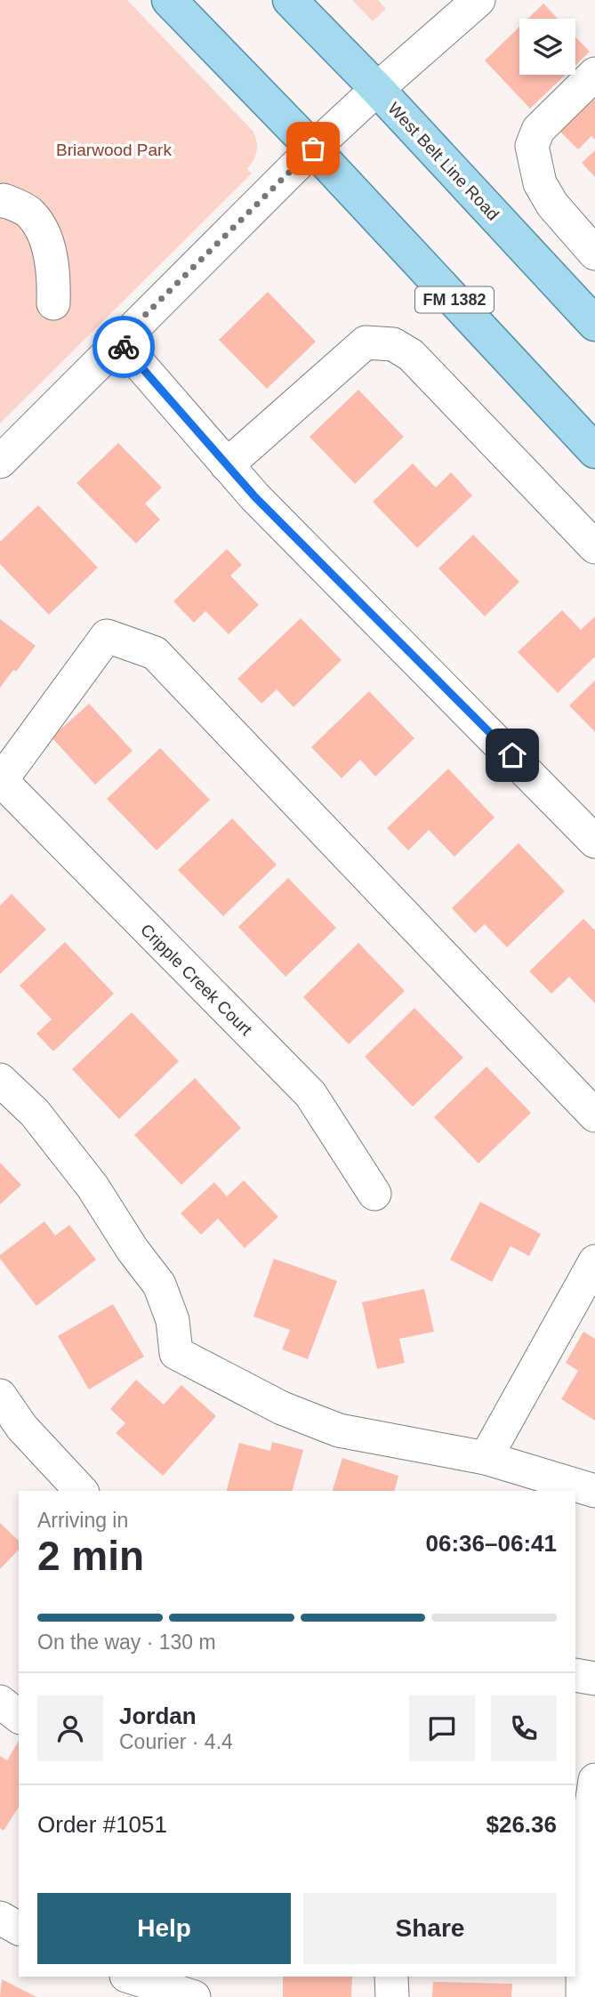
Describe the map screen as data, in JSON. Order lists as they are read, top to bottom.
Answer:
{
  "streets": {
    "main road": ["West Belt Line Road", "FM 1382"],
    "street": ["Cripple Creek Court"]
  },
  "parks": ["Briarwood Park"],
  "page": {
    "heading": ["2 min", "Arriving in", "06:36–06:41"],
    "panel": [
      "Jordan",
      "Courier · 4.4",
      "Order #1051",
      "$26.36"
    ],
    "bar": "On the way · 130 m",
    "buttons": ["Help", "Share"]
  }
}
